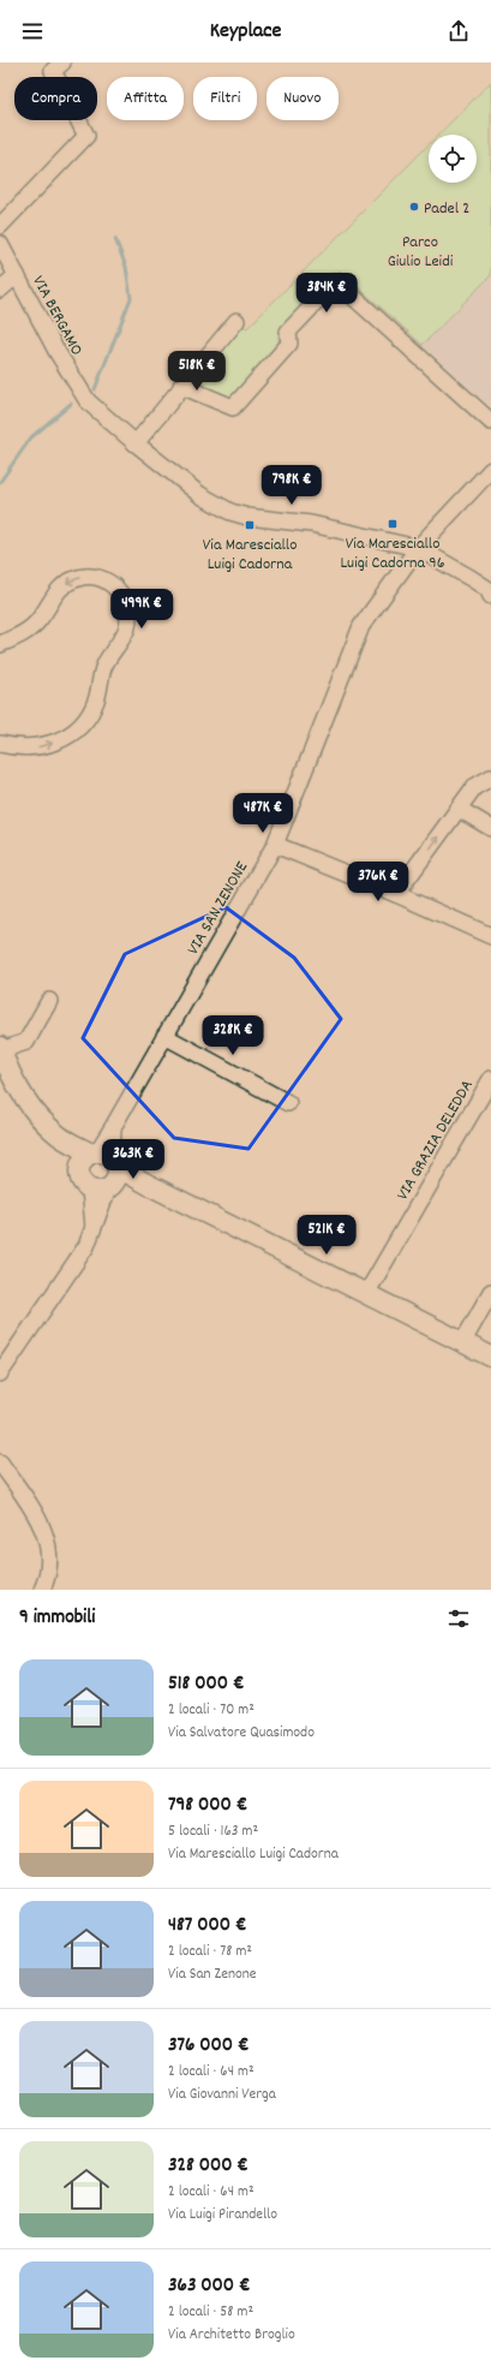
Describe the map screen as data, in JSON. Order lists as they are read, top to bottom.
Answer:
{
  "streets": {
    "street": ["VIA BERGAMO", "VIA SAN ZENONE", "VIA GRAZIA DELEDDA"]
  },
  "parks": ["Parco Giulio Leidi"],
  "places": {
    "other": ["Padel 2"],
    "transit": ["Via Maresciallo Luigi Cadorna 96", "Via Maresciallo Luigi Cadorna"]
  },
  "page": {
    "header": "Keyplace",
    "chip": [
      "Compra",
      "Affitta",
      "Filtri",
      "Nuovo"
    ],
    "price": [
      "384K €",
      "518K €",
      "798K €",
      "499K €",
      "487K €",
      "376K €",
      "328K €",
      "363K €",
      "521K €"
    ],
    "heading": "9 immobili",
    "list": [
      {
        "name": "518 000 €",
        "note": "2 locali · 70 m² · Via Salvatore Quasimodo"
      },
      {
        "name": "798 000 €",
        "note": "5 locali · 163 m² · Via Maresciallo Luigi Cadorna"
      },
      {
        "name": "487 000 €",
        "note": "2 locali · 78 m² · Via San Zenone"
      },
      {
        "name": "376 000 €",
        "note": "2 locali · 64 m² · Via Giovanni Verga"
      },
      {
        "name": "328 000 €",
        "note": "2 locali · 64 m² · Via Luigi Pirandello"
      },
      {
        "name": "363 000 €",
        "note": "2 locali · 58 m² · Via Architetto Broglio"
      }
    ]
  }
}
